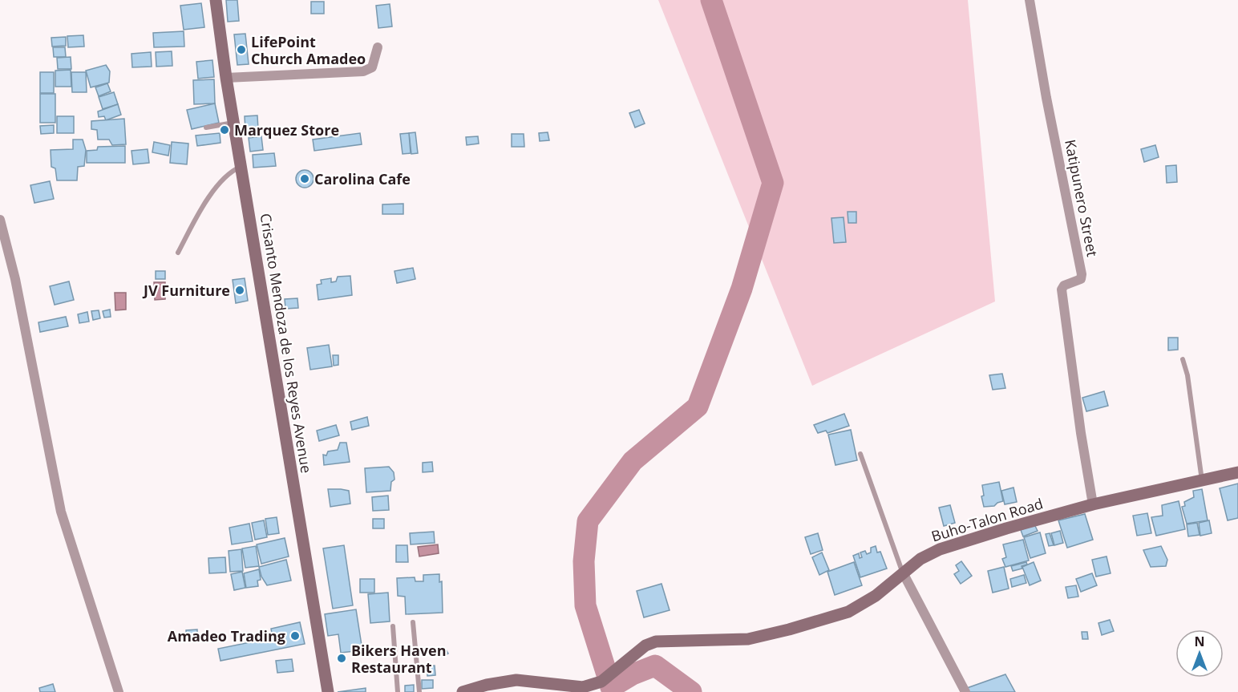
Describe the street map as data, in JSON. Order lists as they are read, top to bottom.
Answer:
{
  "streets": {
    "street": ["Katipunero Street", "Crisanto Mendoza de los Reyes Avenue", "Buho-Talon Road"]
  },
  "crossings": [
    ["Katipunero Street", "Buho-Talon Road"]
  ],
  "places": [
    "LifePoint Church Amadeo",
    "Marquez Store",
    "Carolina Cafe",
    "JV Furniture",
    "Amadeo Trading",
    "Bikers Haven Restaurant"
  ],
  "north": "top"
}
